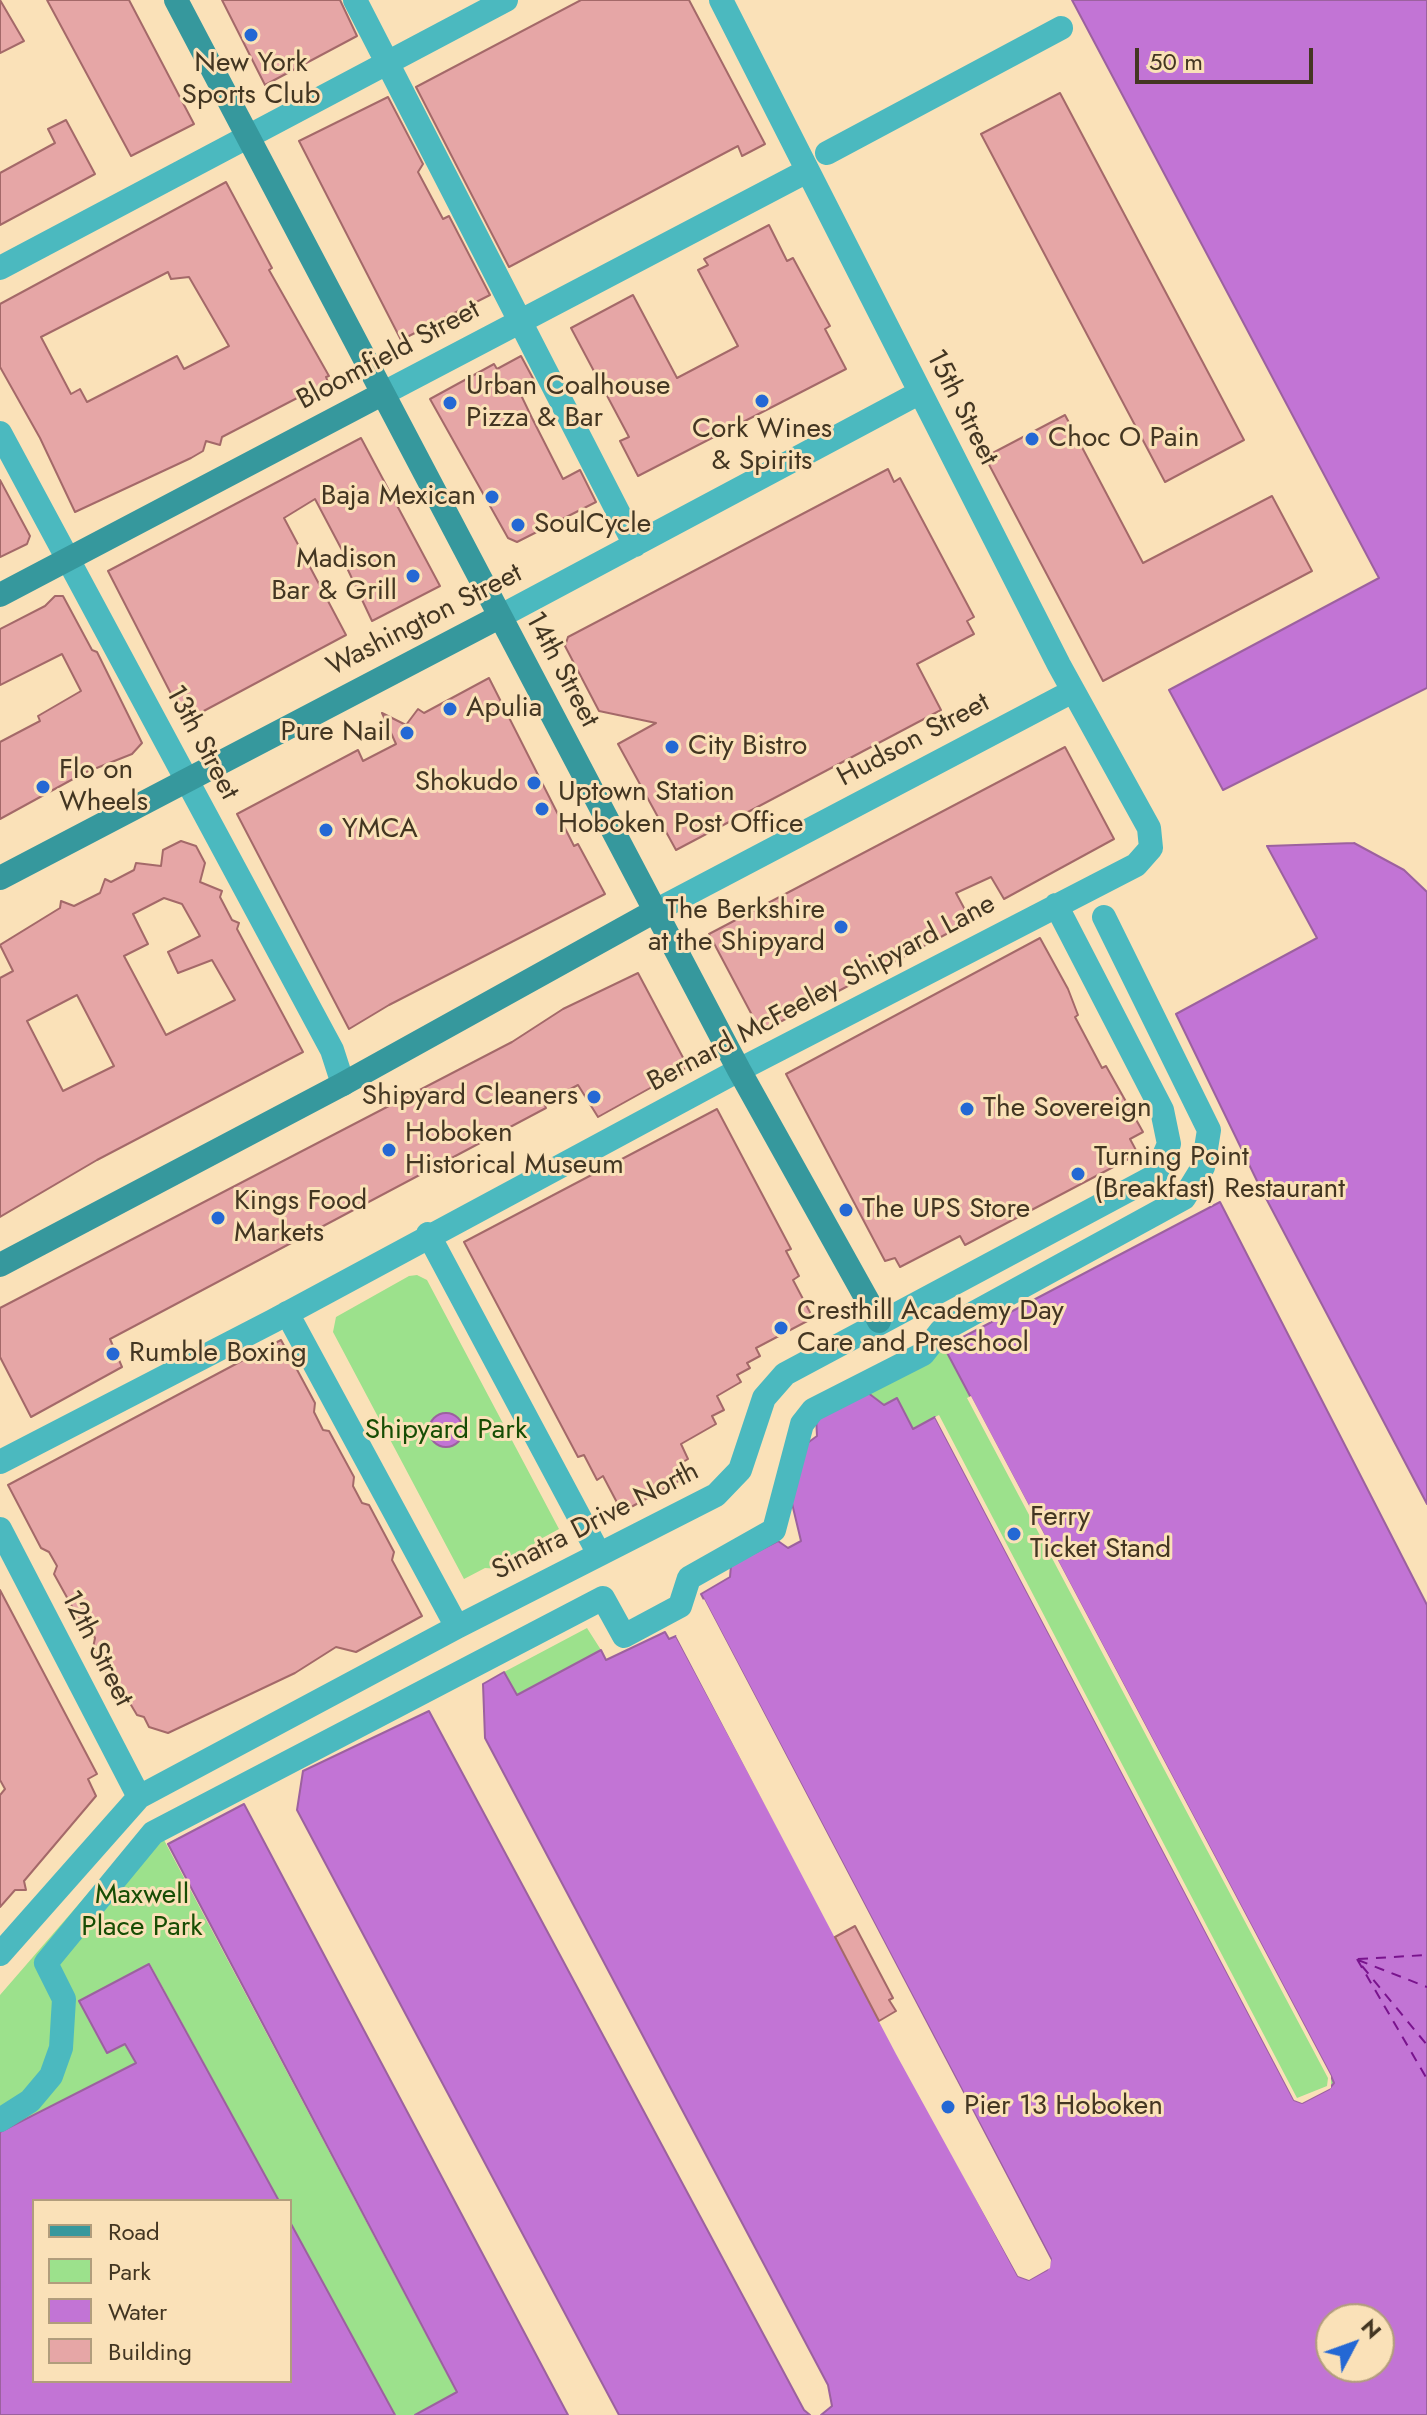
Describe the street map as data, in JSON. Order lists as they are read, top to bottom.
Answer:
{
  "streets": {
    "street": [
      "Bloomfield Street",
      "15th Street",
      "Washington Street",
      "14th Street",
      "Hudson Street",
      "13th Street",
      "Bernard McFeeley Shipyard Lane",
      "Sinatra Drive North",
      "12th Street"
    ]
  },
  "crossings": [
    ["Bloomfield Street", "15th Street"],
    ["Bloomfield Street", "14th Street"],
    ["Bloomfield Street", "13th Street"],
    ["15th Street", "Washington Street"],
    ["15th Street", "Hudson Street"],
    ["15th Street", "Bernard McFeeley Shipyard Lane"],
    ["Washington Street", "14th Street"],
    ["Washington Street", "13th Street"],
    ["14th Street", "Hudson Street"],
    ["14th Street", "Bernard McFeeley Shipyard Lane"],
    ["14th Street", "Sinatra Drive North"],
    ["Bernard McFeeley Shipyard Lane", "Sinatra Drive North"],
    ["Sinatra Drive North", "12th Street"]
  ],
  "parks": ["Shipyard Park", "Maxwell Place Park"],
  "places": [
    "New York Sports Club",
    "Cork Wines & Spirits",
    "Urban Coalhouse Pizza & Bar",
    "Choc O Pain",
    "Baja Mexican",
    "SoulCycle",
    "Madison Bar & Grill",
    "Apulia",
    "Pure Nail",
    "City Bistro",
    "Shokudo",
    "Flo on Wheels",
    "Uptown Station Hoboken Post Office",
    "YMCA",
    "The Berkshire at the Shipyard",
    "Shipyard Cleaners",
    "The Sovereign",
    "Hoboken Historical Museum",
    "Turning Point (Breakfast) Restaurant",
    "The UPS Store",
    "Kings Food Markets",
    "Cresthill Academy Day Care and Preschool",
    "Rumble Boxing",
    "Ferry Ticket Stand",
    "Pier 13 Hoboken"
  ],
  "legend": [
    "Road",
    "Park",
    "Water",
    "Building"
  ],
  "scale_bar": "50 m",
  "north": "top right"
}
